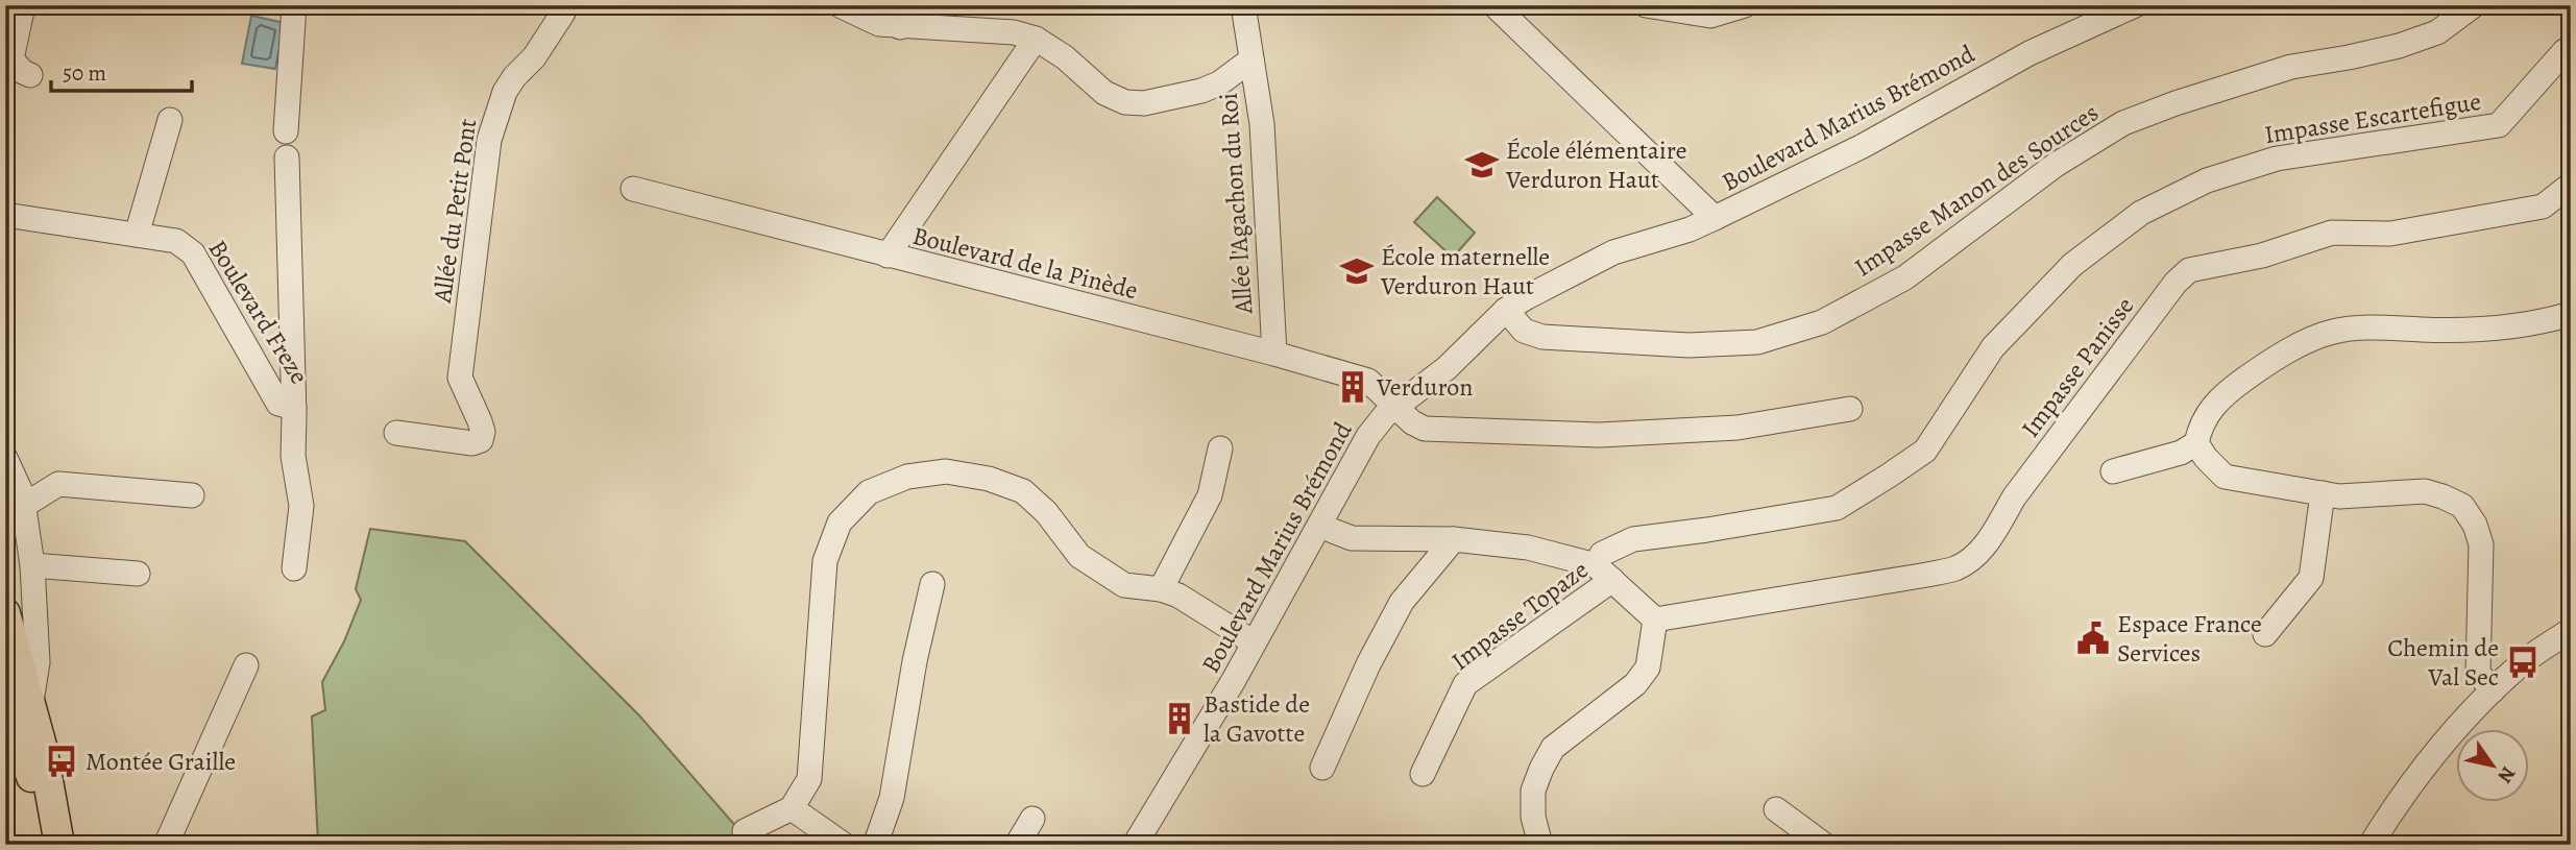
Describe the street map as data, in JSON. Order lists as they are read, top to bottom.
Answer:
{
  "streets": {
    "street": [
      "Boulevard Marius Brémond",
      "Impasse Escartefigue",
      "Impasse Manon des Sources",
      "Allée l'Agachon du Roi",
      "Allée du Petit Pont",
      "Boulevard de la Pinède",
      "Boulevard Freze",
      "Impasse Panisse",
      "Impasse Topaze"
    ]
  },
  "crossings": [
    ["Boulevard Marius Brémond", "Impasse Manon des Sources"],
    ["Boulevard Marius Brémond", "Boulevard de la Pinède"],
    ["Impasse Escartefigue", "Impasse Topaze"],
    ["Allée l'Agachon du Roi", "Boulevard de la Pinède"]
  ],
  "places": {
    "school or university": ["École élémentaire Verduron Haut", "École maternelle Verduron Haut"],
    "building": ["Verduron", "Bastide de la Gavotte"],
    "public building": ["Espace France Services"],
    "bus stop": ["Chemin de Val Sec", "Montée Graille"]
  },
  "scale_bar": "50 m",
  "north": "bottom right"
}
